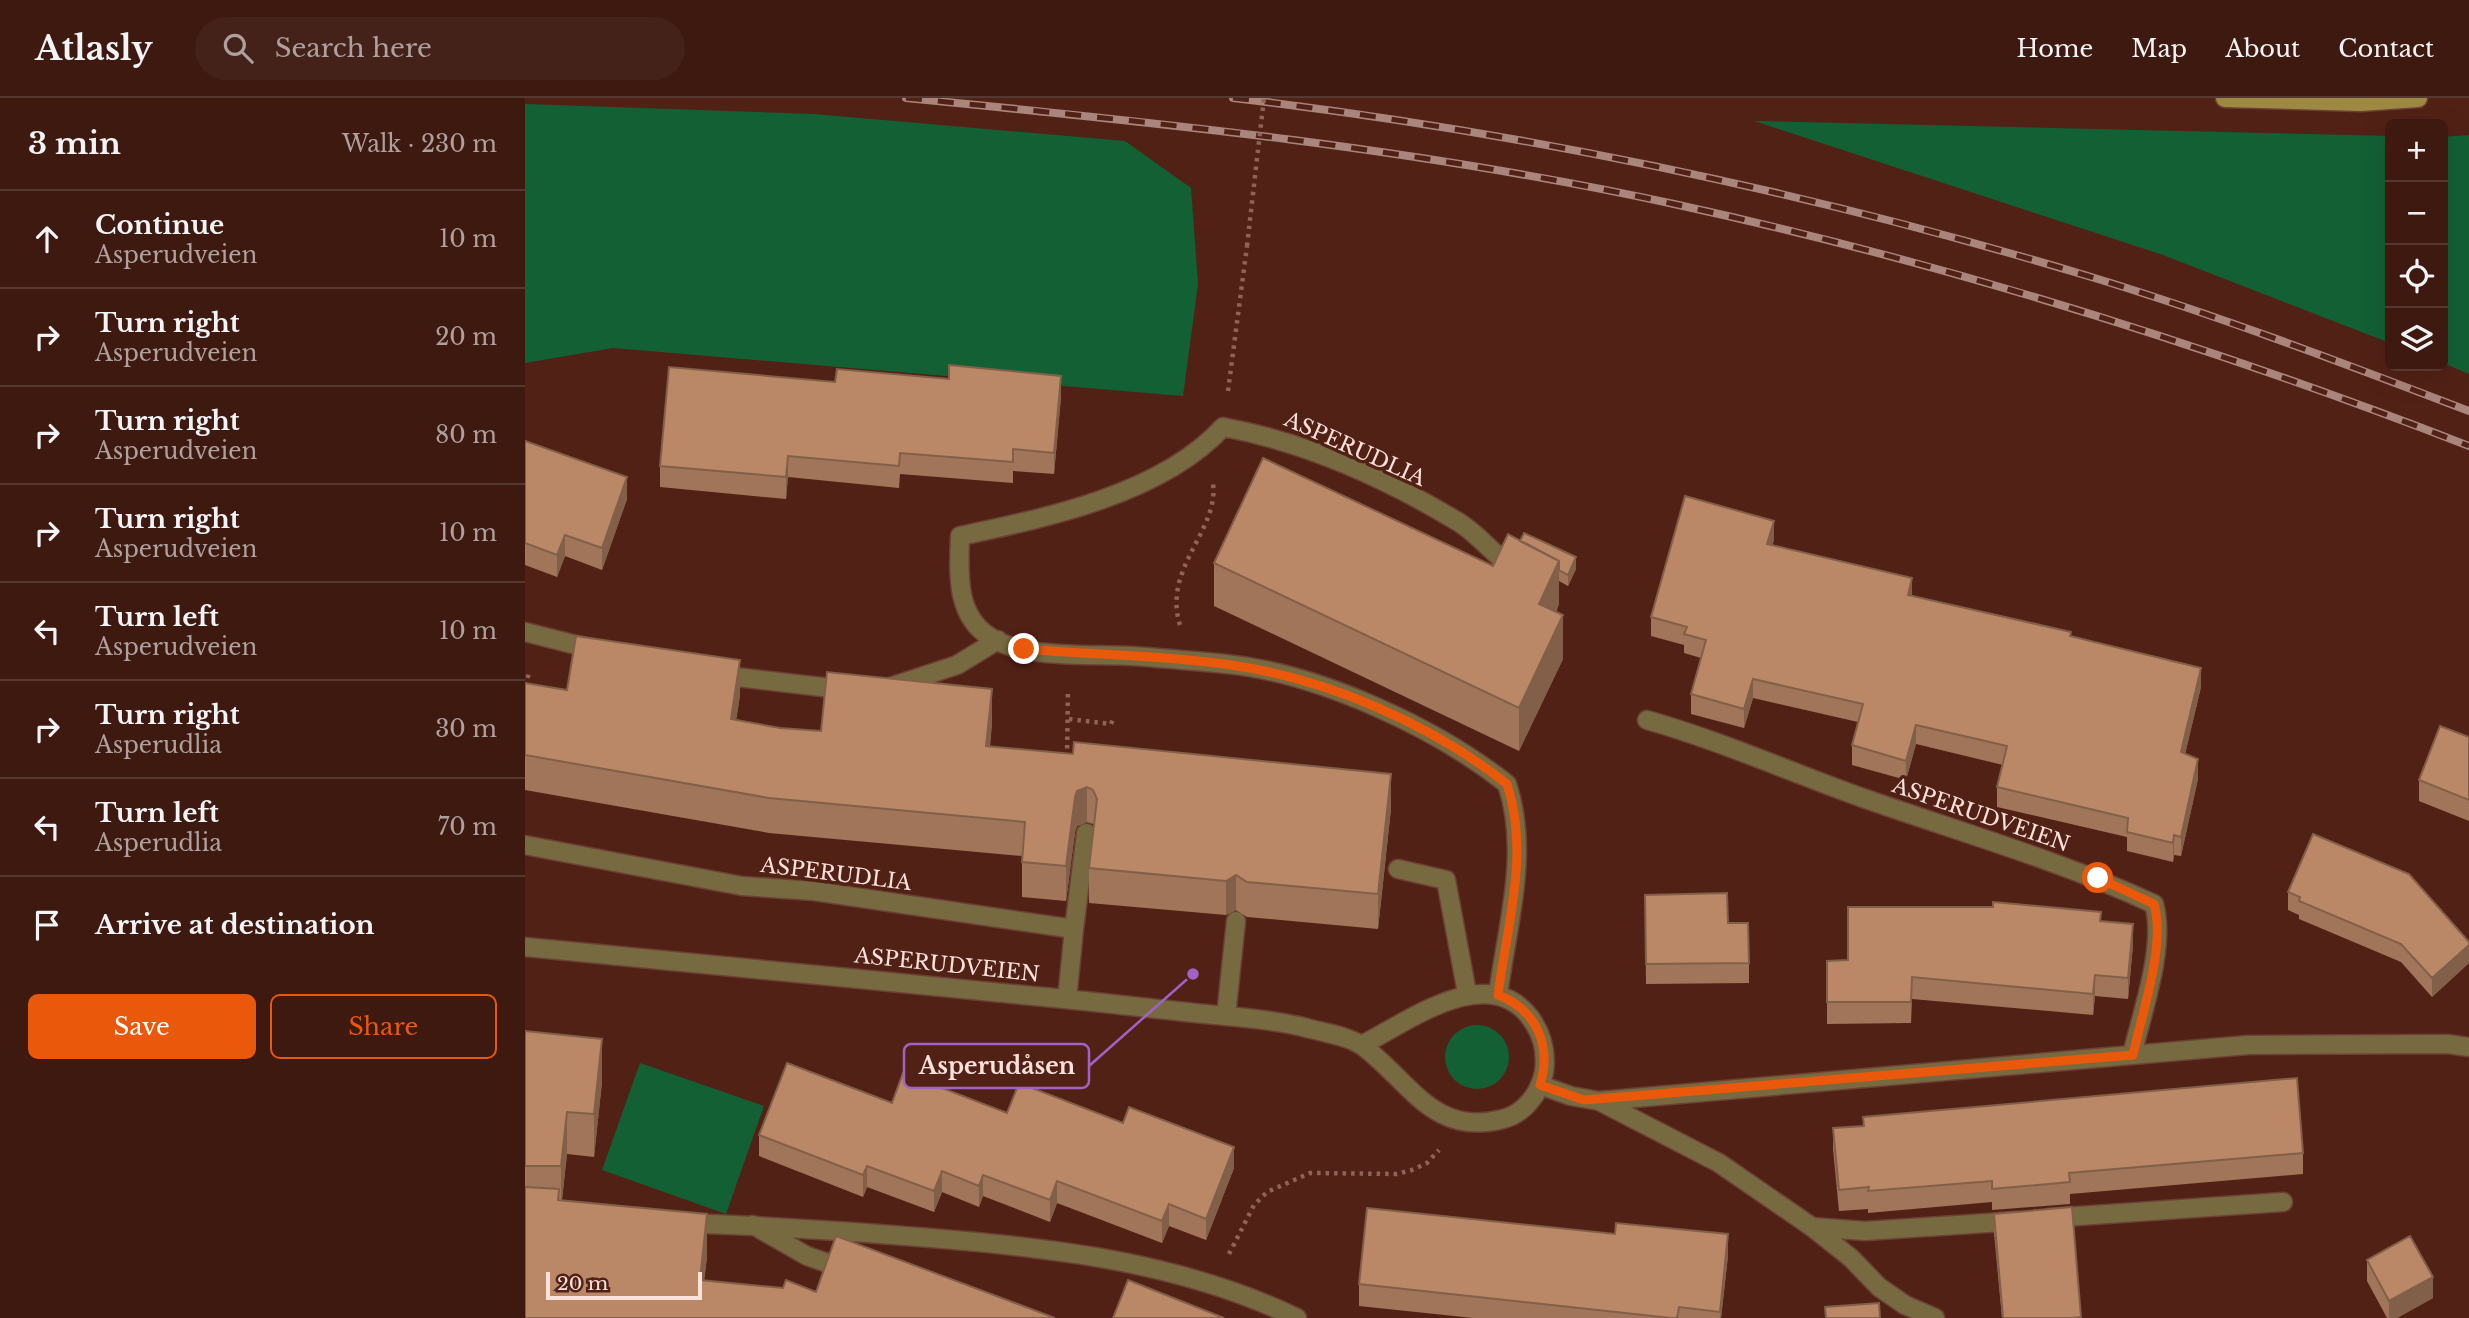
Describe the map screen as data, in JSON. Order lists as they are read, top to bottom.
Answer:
{
  "streets": {
    "street": ["ASPERUDLIA", "ASPERUDVEIEN"]
  },
  "places": ["Asperudåsen"],
  "scale_bar": "20 m",
  "page": {
    "header": "Atlasly",
    "search": "Search here",
    "nav": [
      "Home",
      "Map",
      "About",
      "Contact"
    ],
    "heading": ["3 min", "Walk · 230 m"],
    "map_buttons": ["+", "−"],
    "list": [
      ["Continue", "Asperudveien", "10 m"],
      ["Turn right", "Asperudveien", "20 m"],
      ["Turn right", "Asperudveien", "80 m"],
      ["Turn right", "Asperudveien", "10 m"],
      ["Turn left", "Asperudveien", "10 m"],
      ["Turn right", "Asperudlia", "30 m"],
      ["Turn left", "Asperudlia", "70 m"],
      "Arrive at destination"
    ],
    "buttons": ["Save", "Share"],
    "scale": "20 m"
  }
}
